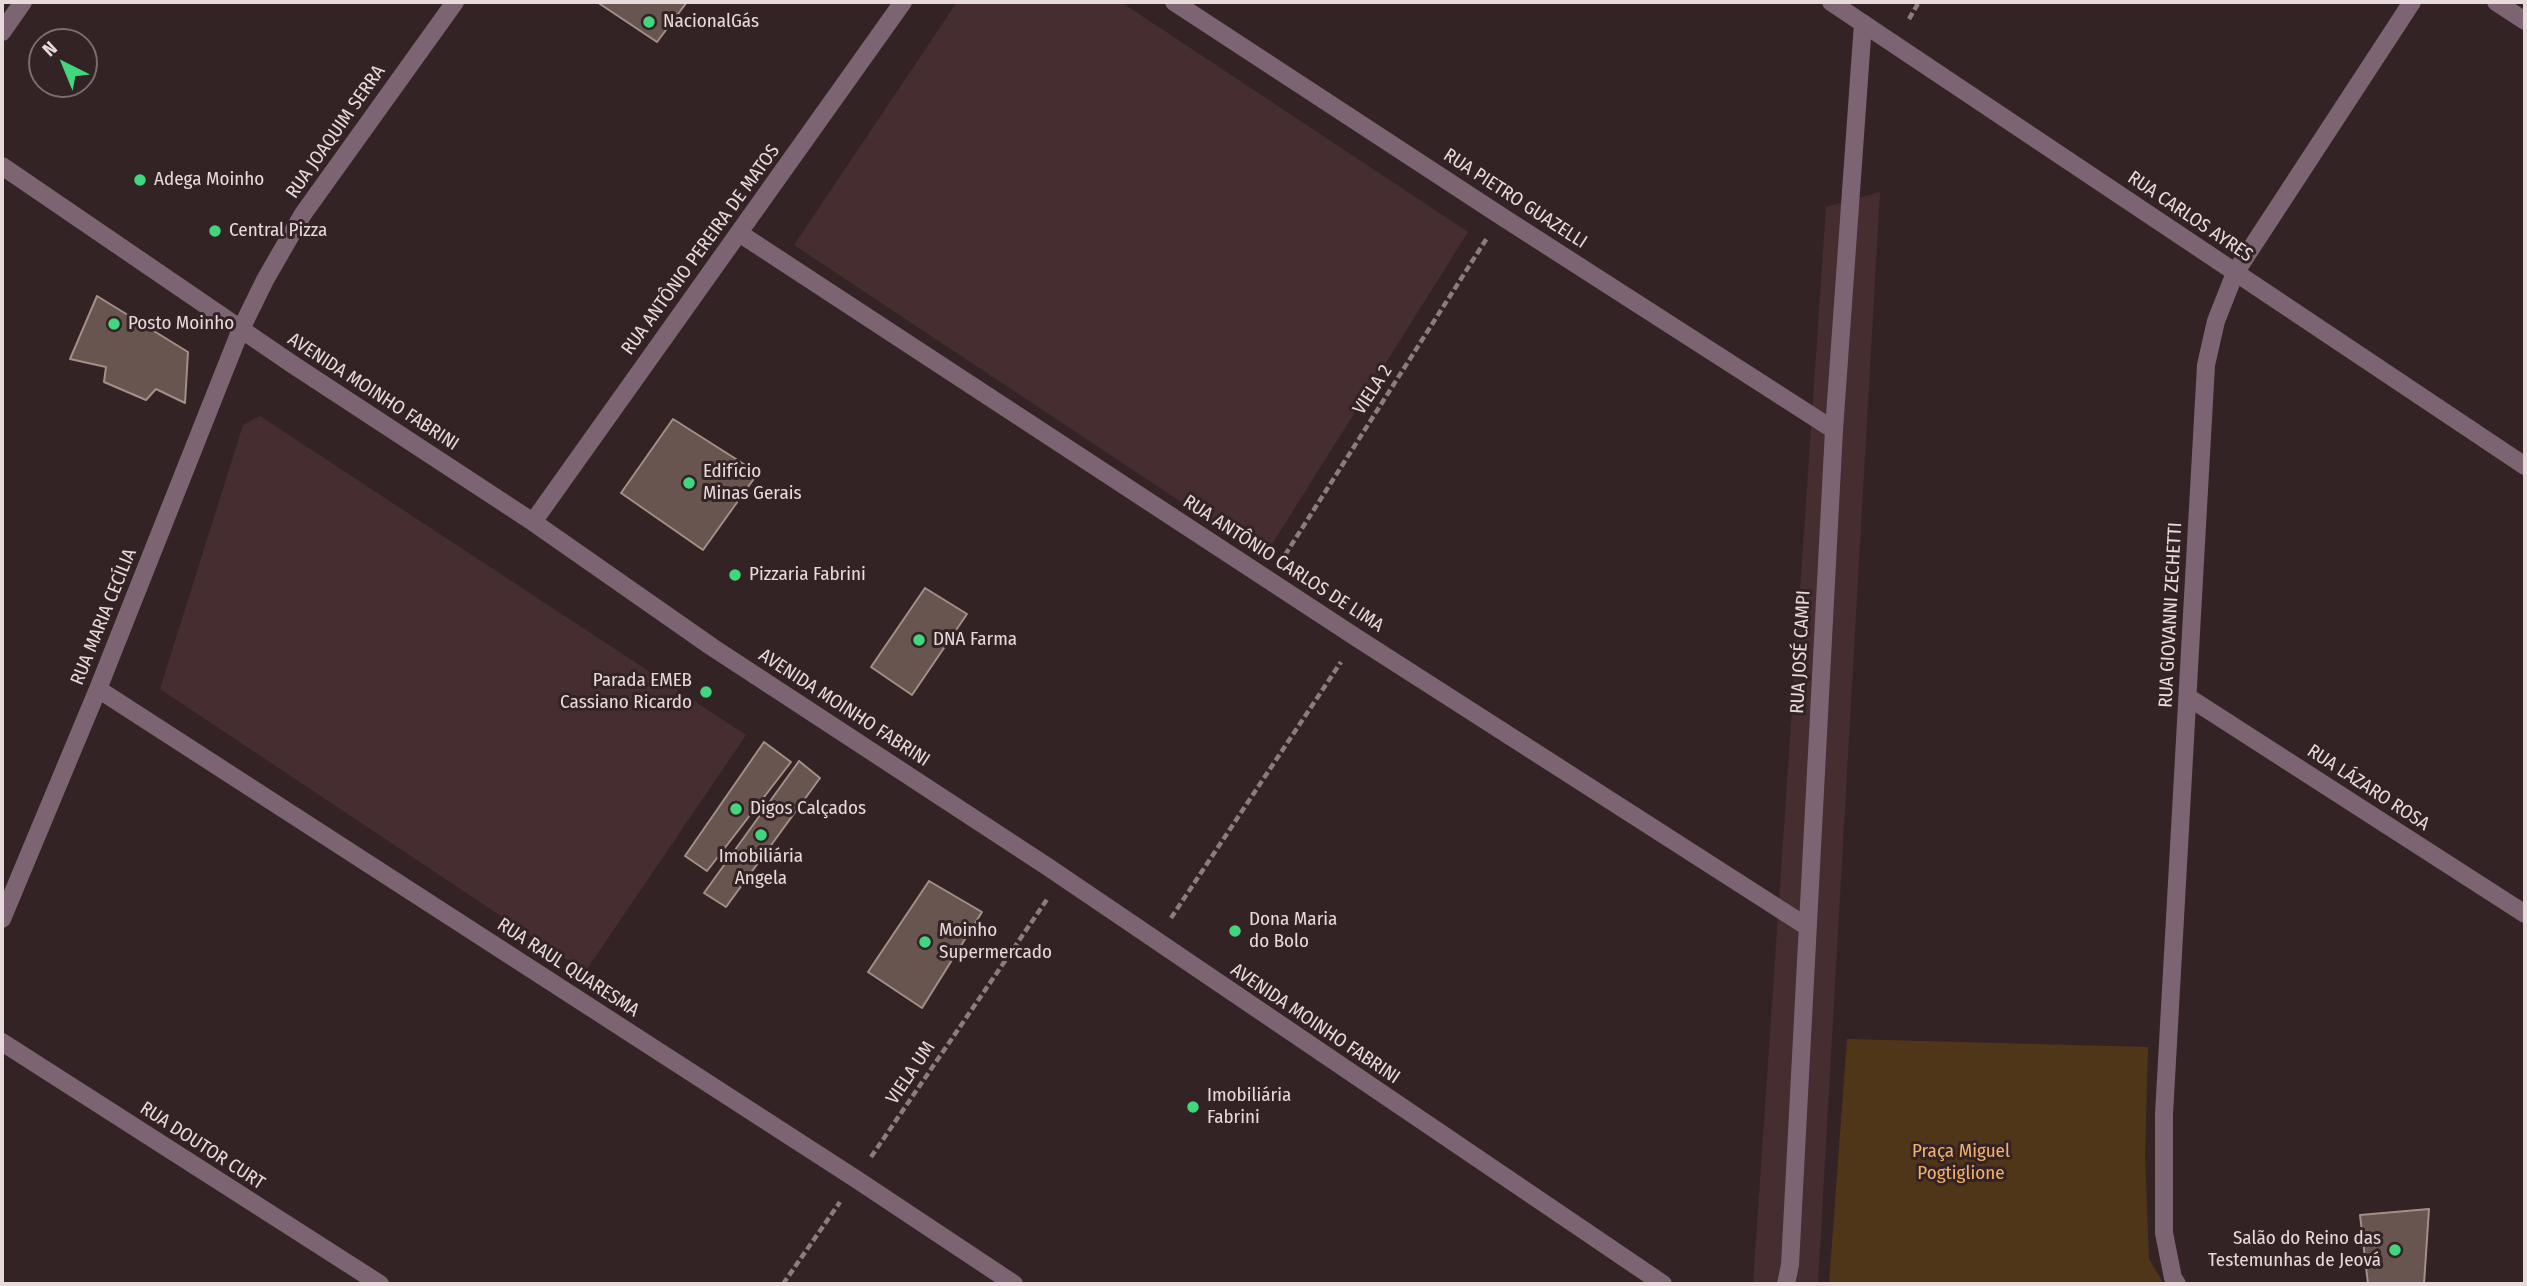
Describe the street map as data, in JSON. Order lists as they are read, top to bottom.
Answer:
{
  "streets": {
    "street": [
      "RUA JOAQUIM SERRA",
      "RUA PIETRO GUAZELLI",
      "RUA CARLOS AYRES",
      "RUA ANTÔNIO PEREIRA DE MATOS",
      "AVENIDA MOINHO FABRINI",
      "RUA ANTÔNIO CARLOS DE LIMA",
      "RUA GIOVANNI ZECHETTI",
      "RUA MARIA CECÍLIA",
      "RUA JOSÉ CAMPI",
      "RUA LÁZARO ROSA",
      "RUA RAUL QUARESMA",
      "RUA DOUTOR CURT"
    ],
    "path": ["VIELA 2", "VIELA UM"]
  },
  "crossings": [
    ["RUA JOAQUIM SERRA", "AVENIDA MOINHO FABRINI"],
    ["RUA JOAQUIM SERRA", "RUA MARIA CECÍLIA"],
    ["RUA PIETRO GUAZELLI", "VIELA 2"],
    ["RUA PIETRO GUAZELLI", "RUA JOSÉ CAMPI"],
    ["RUA CARLOS AYRES", "RUA GIOVANNI ZECHETTI"],
    ["RUA CARLOS AYRES", "RUA JOSÉ CAMPI"],
    ["RUA ANTÔNIO PEREIRA DE MATOS", "AVENIDA MOINHO FABRINI"],
    ["RUA ANTÔNIO PEREIRA DE MATOS", "RUA ANTÔNIO CARLOS DE LIMA"],
    ["VIELA 2", "RUA ANTÔNIO CARLOS DE LIMA"],
    ["AVENIDA MOINHO FABRINI", "RUA MARIA CECÍLIA"],
    ["AVENIDA MOINHO FABRINI", "VIELA UM"],
    ["RUA ANTÔNIO CARLOS DE LIMA", "RUA JOSÉ CAMPI"],
    ["RUA GIOVANNI ZECHETTI", "RUA LÁZARO ROSA"],
    ["RUA MARIA CECÍLIA", "RUA RAUL QUARESMA"],
    ["RUA RAUL QUARESMA", "VIELA UM"]
  ],
  "parks": ["Praça Miguel Pogtiglione"],
  "places": [
    "NacionalGás",
    "Adega Moinho",
    "Central Pizza",
    "Posto Moinho",
    "Edifício Minas Gerais",
    "Pizzaria Fabrini",
    "DNA Farma",
    "Parada EMEB Cassiano Ricardo",
    "Digos Calçados",
    "Imobiliária Angela",
    "Dona Maria do Bolo",
    "Moinho Supermercado",
    "Imobiliária Fabrini",
    "Salão do Reino das Testemunhas de Jeová"
  ],
  "north": "top left"
}
